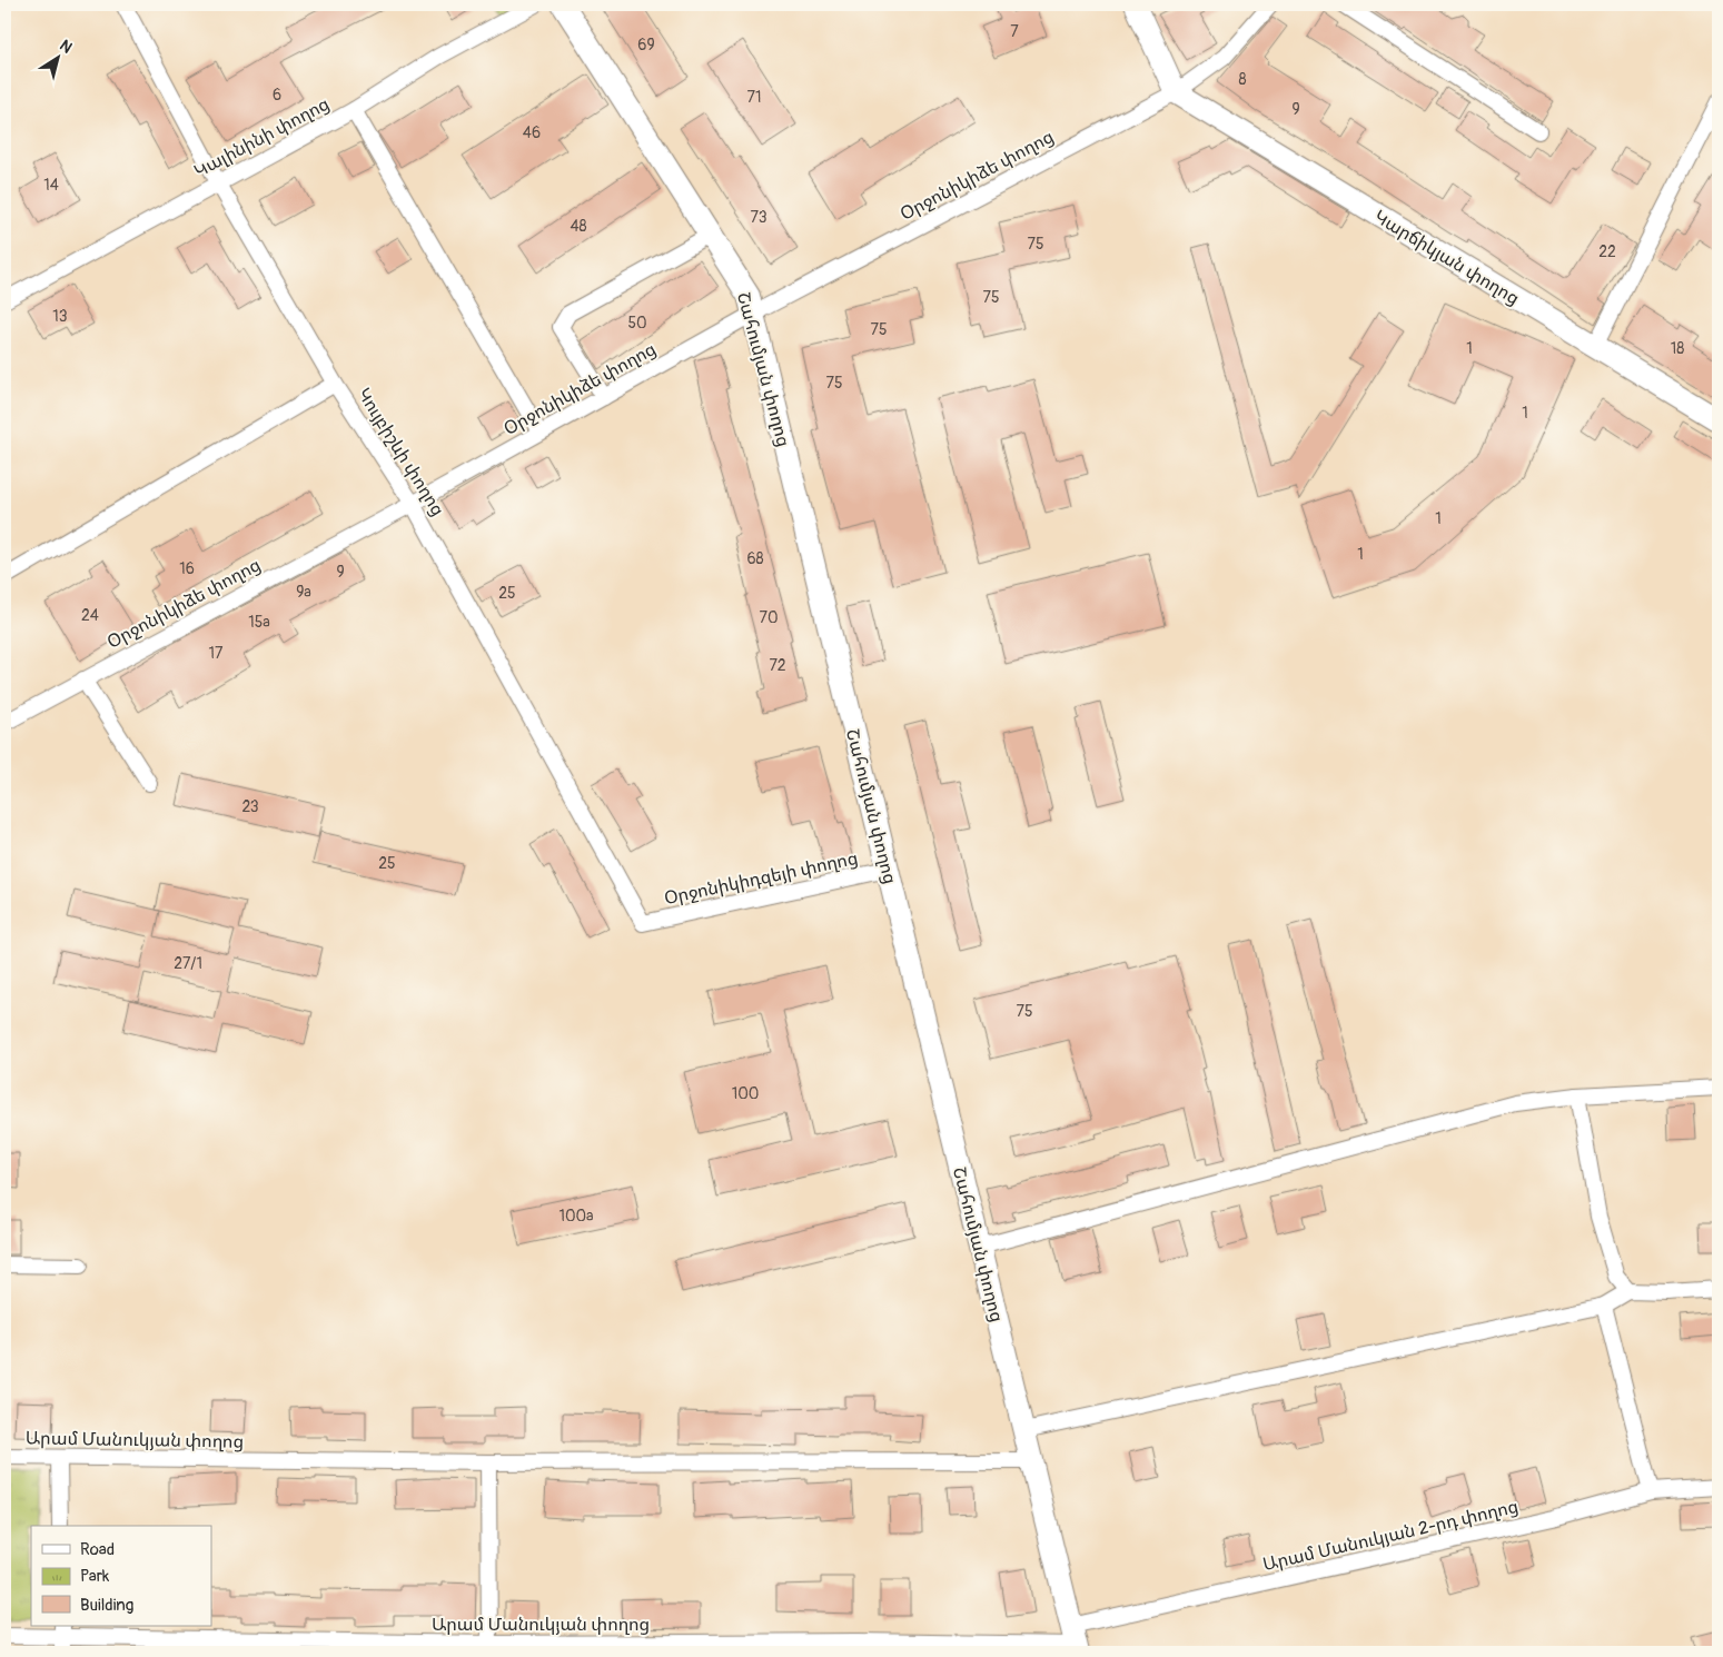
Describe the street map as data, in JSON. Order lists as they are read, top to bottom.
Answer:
{
  "streets": {
    "main road": ["Կարճիկյան փողոց", "Շահումյան փողոց"],
    "street": [
      "Կալինինի փողոց",
      "Օրջոնիկիձե փողոց",
      "Կույբիշևի փողոց",
      "Օրջոնիկիդզեյի փողոց",
      "Արամ Մանուկյան փողոց",
      "Արամ Մանուկյան 2-րդ փողոց"
    ]
  },
  "crossings": [
    ["Կալինինի փողոց", "Կույբիշևի փողոց"],
    ["Օրջոնիկիձե փողոց", "Կարճիկյան փողոց"],
    ["Օրջոնիկիձե փողոց", "Շահումյան փողոց"],
    ["Օրջոնիկիձե փողոց", "Կույբիշևի փողոց"],
    ["Շահումյան փողոց", "Օրջոնիկիդզեյի փողոց"],
    ["Շահումյան փողոց", "Արամ Մանուկյան փողոց"],
    ["Շահումյան փողոց", "Արամ Մանուկյան 2-րդ փողոց"],
    ["Կույբիշևի փողոց", "Օրջոնիկիդզեյի փողոց"],
    ["Արամ Մանուկյան փողոց", "Արամ Մանուկյան 2-րդ փողոց"]
  ],
  "house_numbers": [
    "7",
    "69",
    "8",
    "6",
    "71",
    "9",
    "46",
    "14",
    "73",
    "48",
    "75",
    "22",
    "75",
    "13",
    "50",
    "75",
    "1",
    "18",
    "75",
    "1",
    "1",
    "1",
    "68",
    "16",
    "9",
    "9a",
    "25",
    "24",
    "70",
    "15a",
    "17",
    "72",
    "23",
    "25",
    "27/1",
    "75",
    "100",
    "100a"
  ],
  "legend": ["Road", "Park", "Building"],
  "north": "top right"
}
